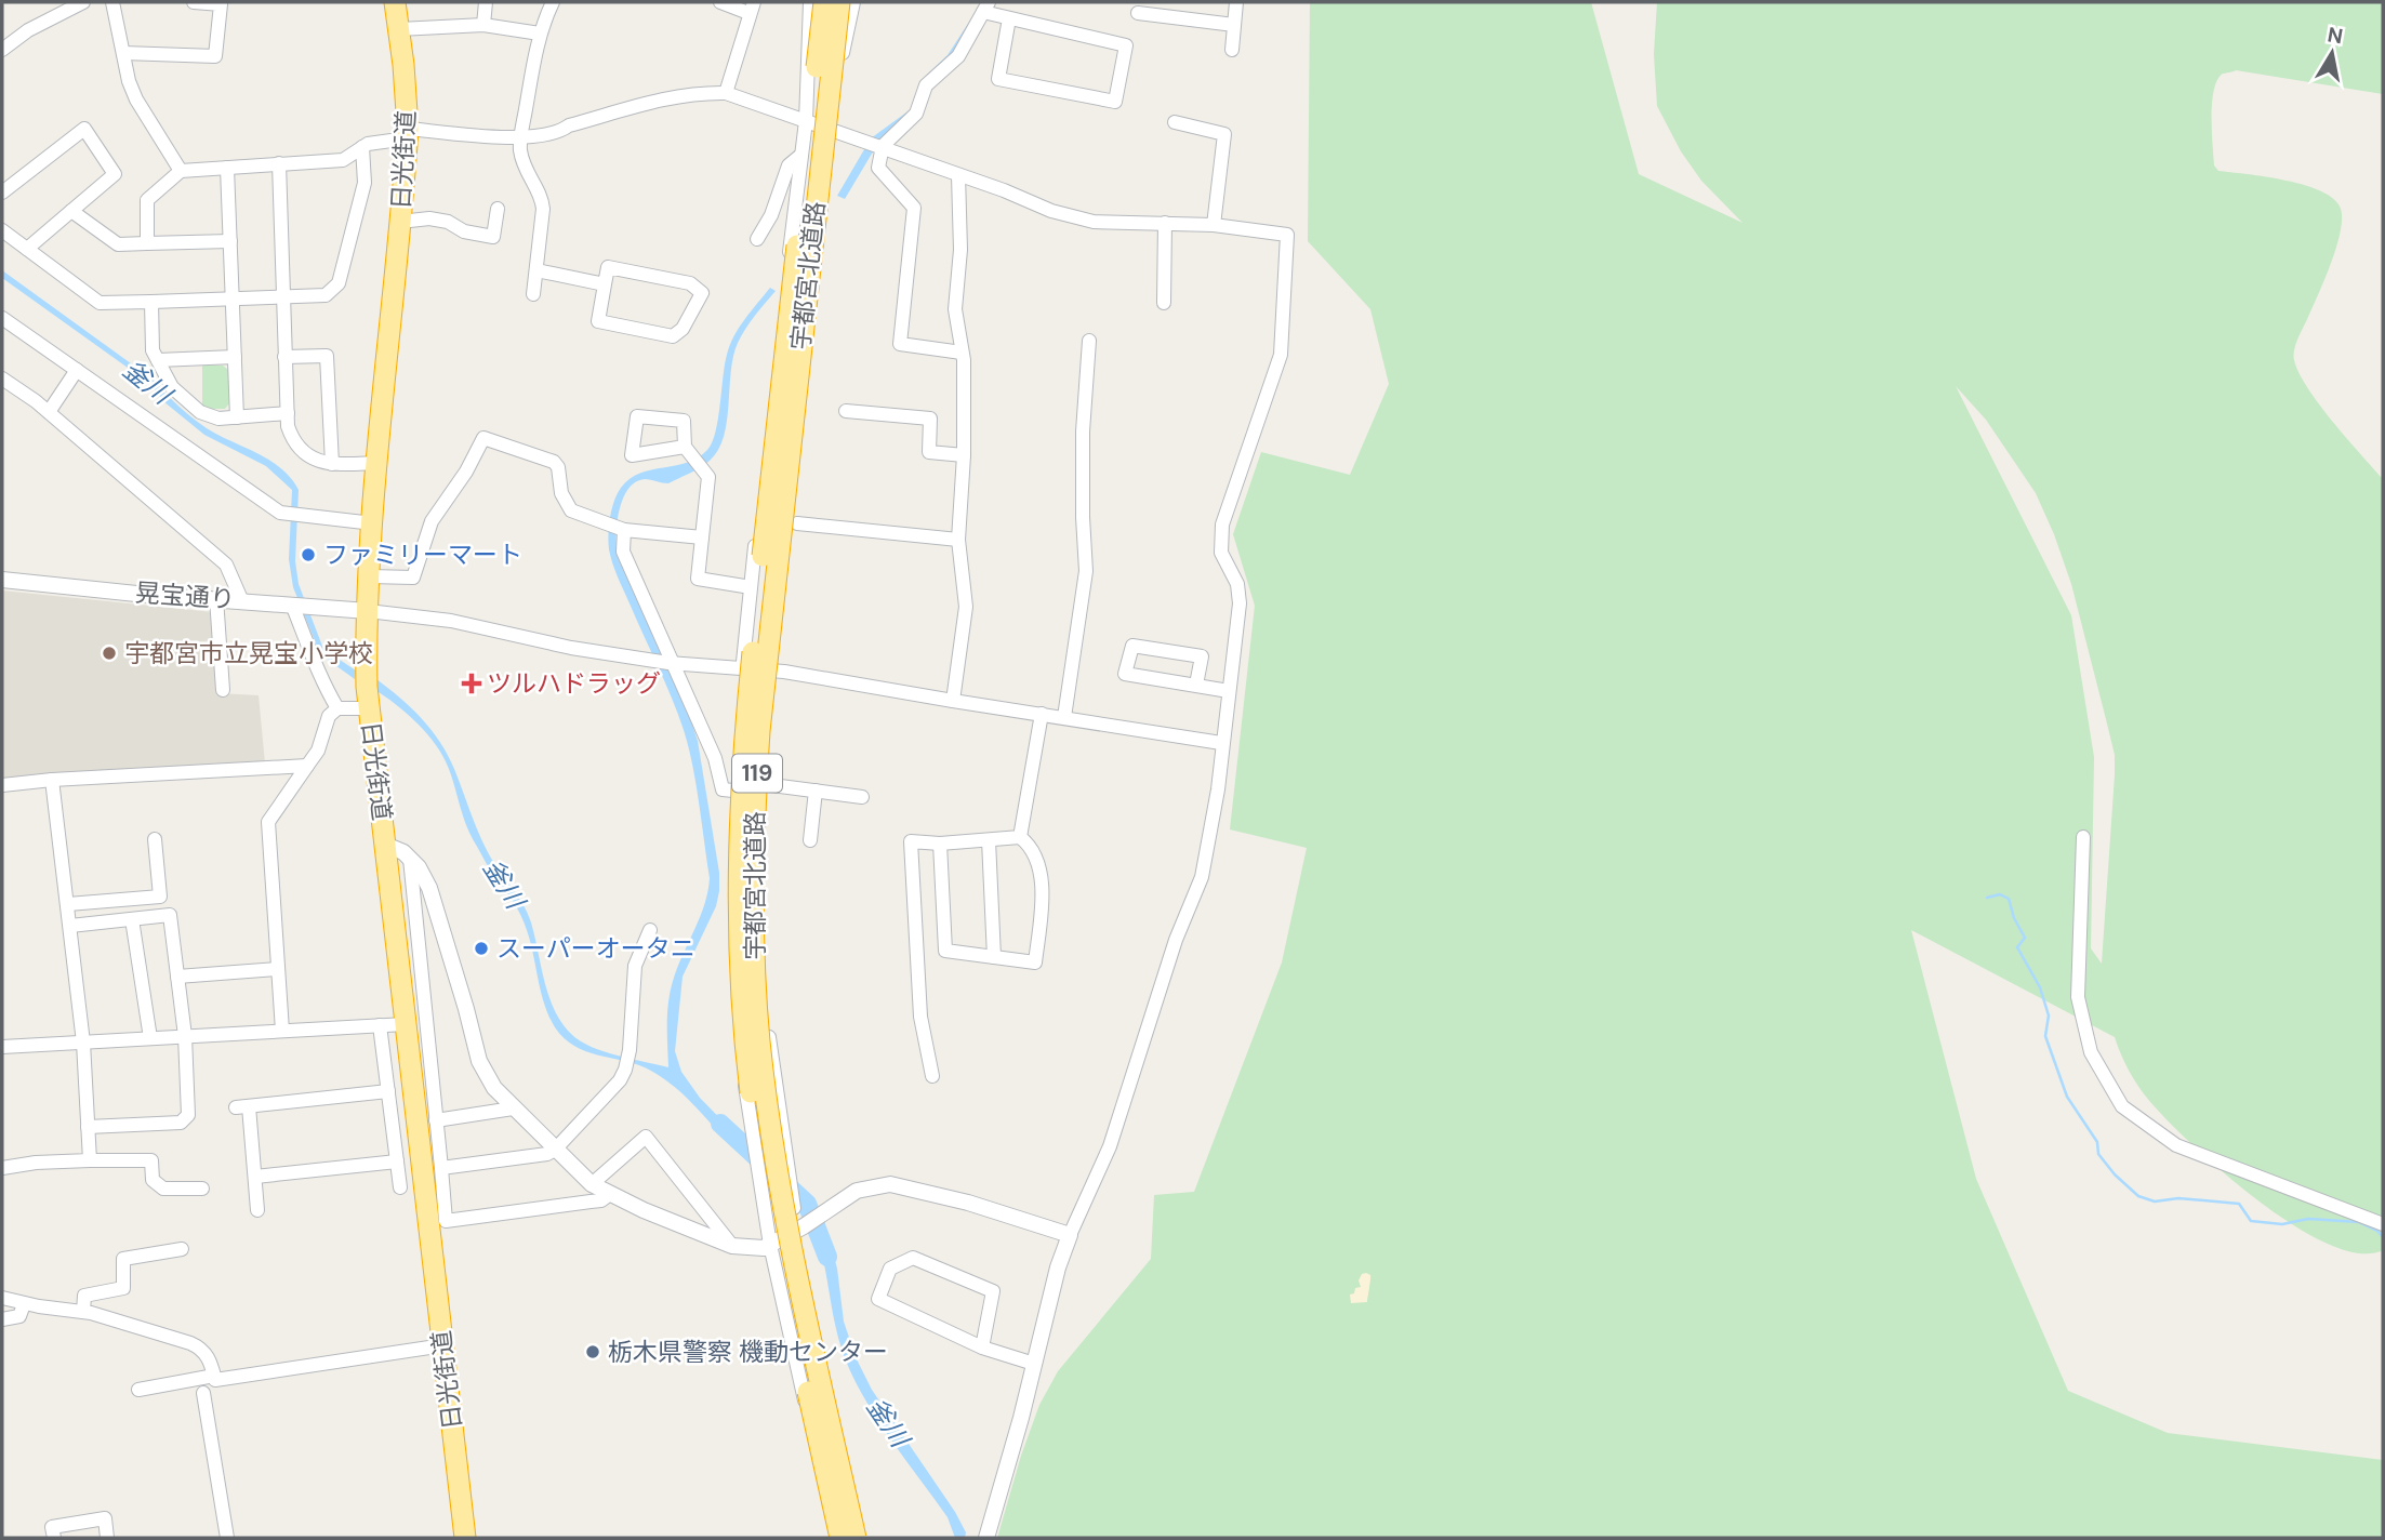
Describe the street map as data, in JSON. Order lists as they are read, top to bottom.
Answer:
{
  "streets": {
    "highway": ["日光街道", "宇都宮北道路", "119"],
    "street": ["晃宝通り"]
  },
  "crossings": [
    ["日光街道", "晃宝通り"]
  ],
  "water": ["釜川"],
  "places": {
    "other": [
      "ファミリーマート",
      "宇都宮市立晃宝小学校",
      "スーパーオータニ",
      "栃木県警察 機動センター"
    ],
    "health": ["ツルハドラッグ"]
  },
  "north": "top"
}
